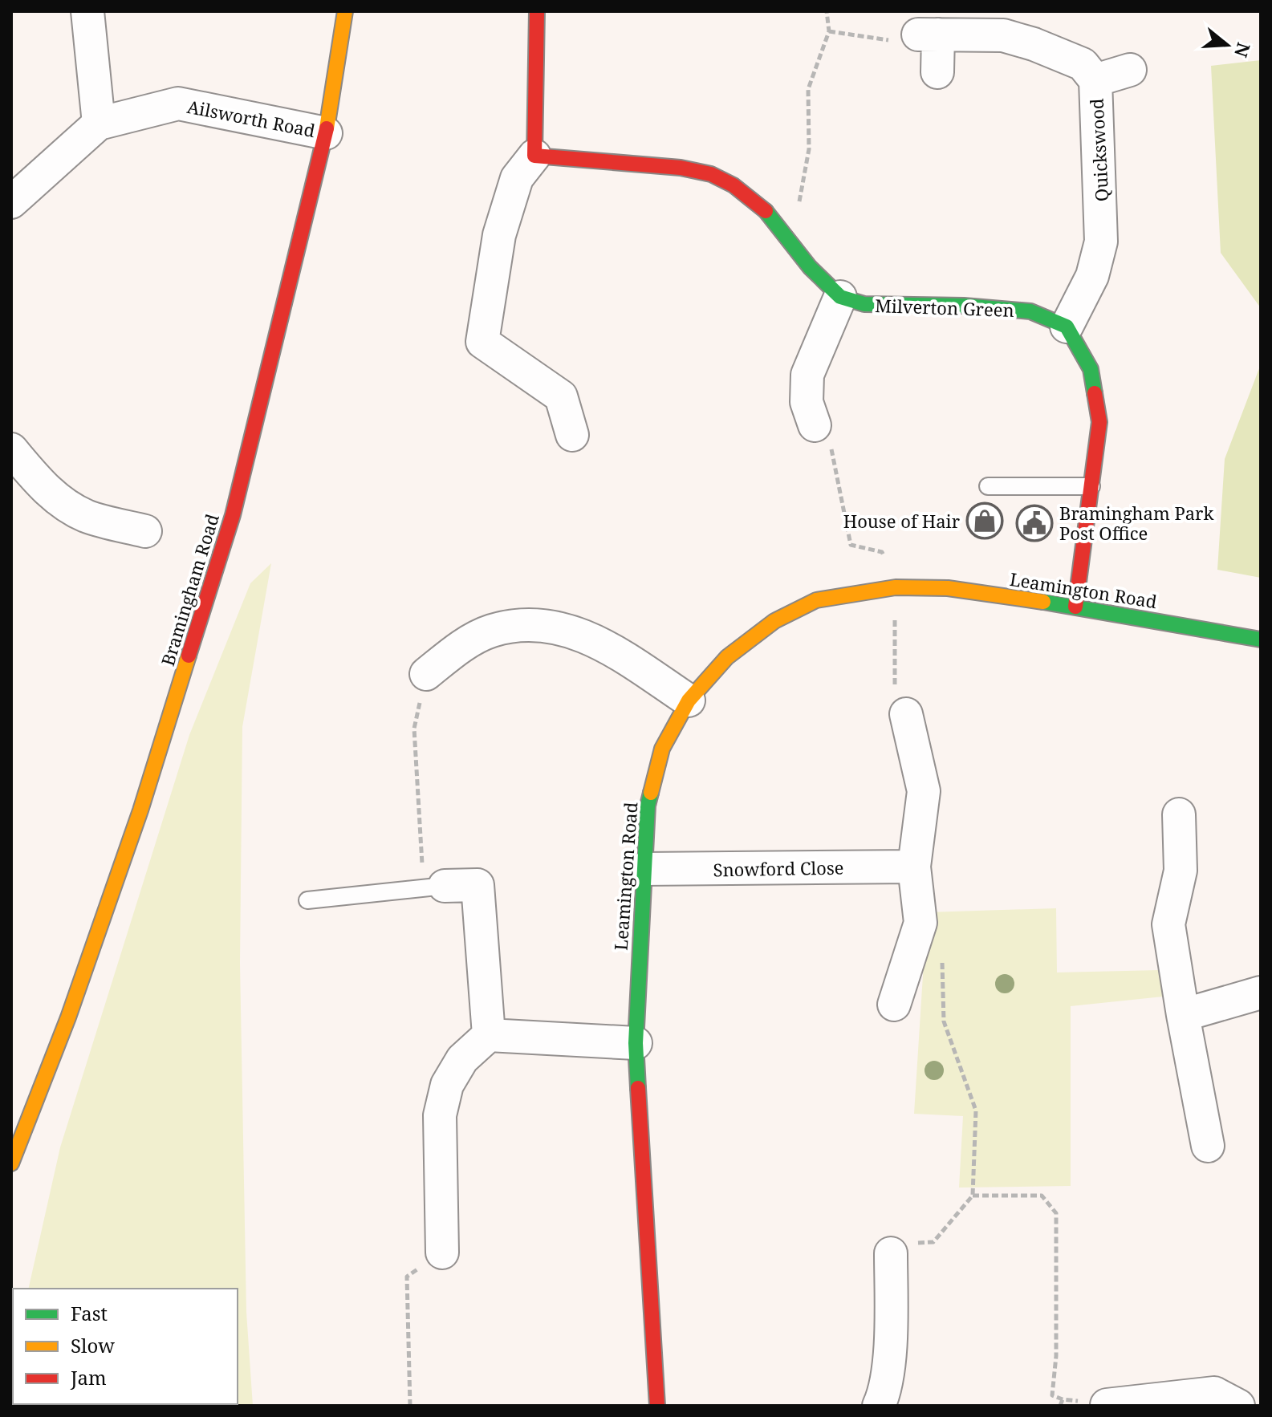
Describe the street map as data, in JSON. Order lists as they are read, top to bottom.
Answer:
{
  "streets": {
    "street": [
      "Ailsworth Road",
      "Quickswood",
      "Milverton Green",
      "Bramingham Road",
      "Leamington Road",
      "Snowford Close"
    ]
  },
  "crossings": [
    ["Ailsworth Road", "Bramingham Road"],
    ["Quickswood", "Milverton Green"],
    ["Leamington Road", "Snowford Close"]
  ],
  "places": {
    "shop": ["House of Hair"],
    "public building": ["Bramingham Park Post Office"]
  },
  "legend": ["Fast", "Slow", "Jam"],
  "north": "right"
}
